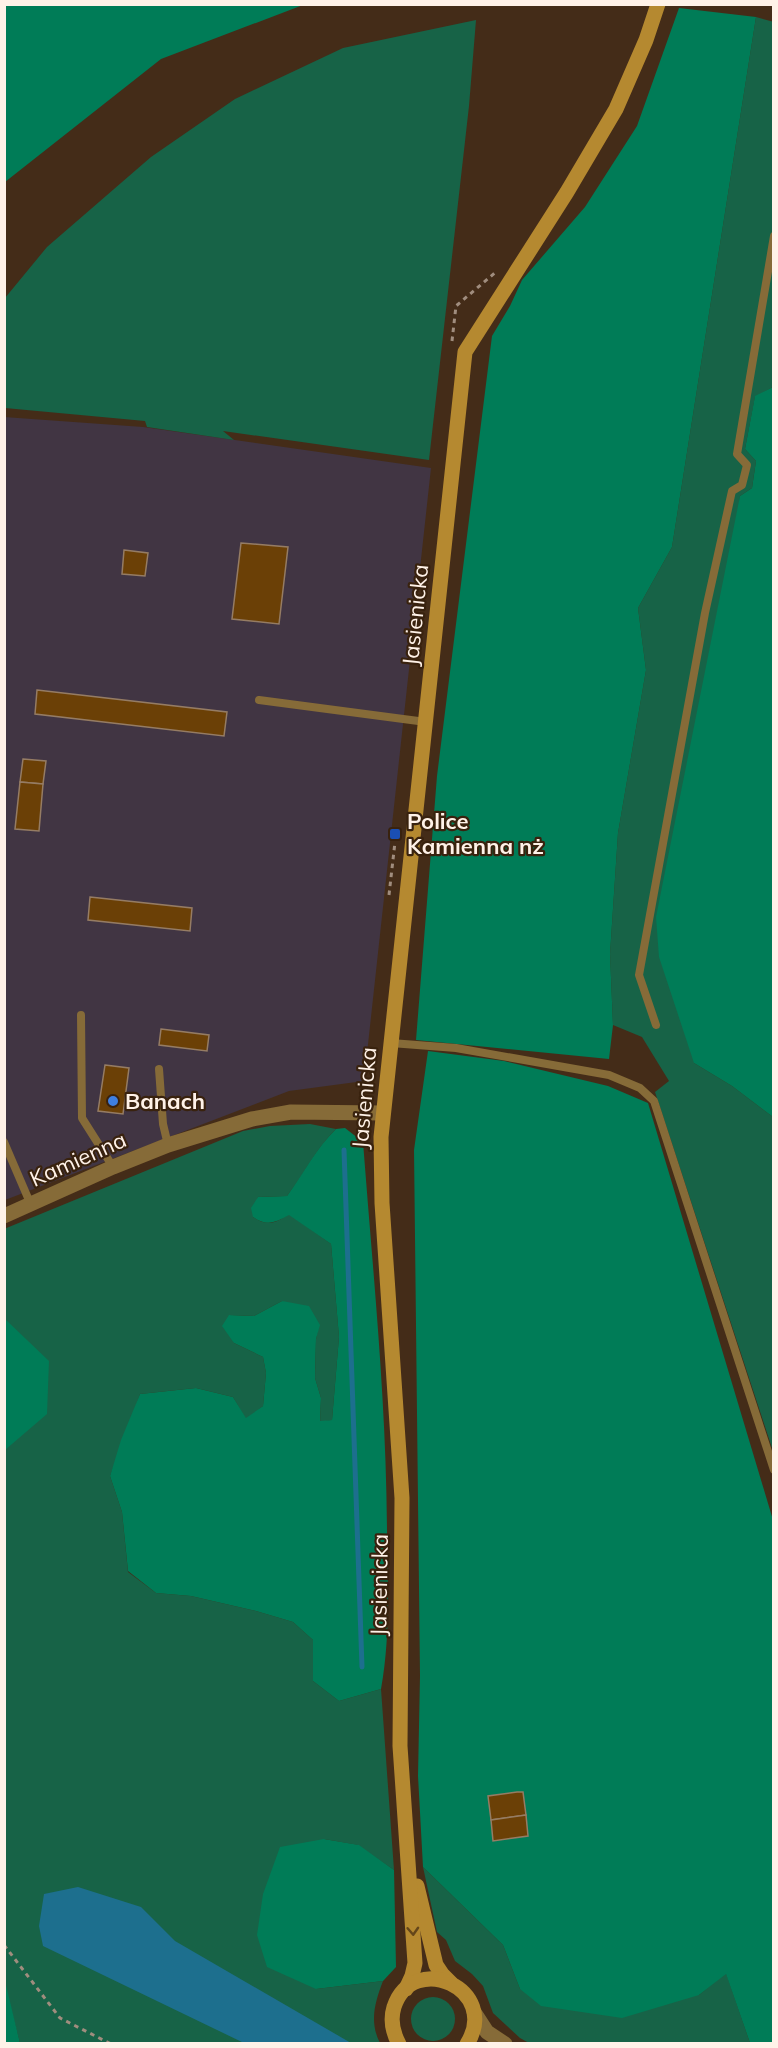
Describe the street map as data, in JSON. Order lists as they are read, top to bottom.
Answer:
{
  "streets": {
    "main road": ["Jasienicka"],
    "street": ["Kamienna"]
  },
  "crossings": [
    ["Jasienicka", "Kamienna"]
  ],
  "places": {
    "transit": ["Police Kamienna nż"],
    "other": ["Banach"]
  }
}
